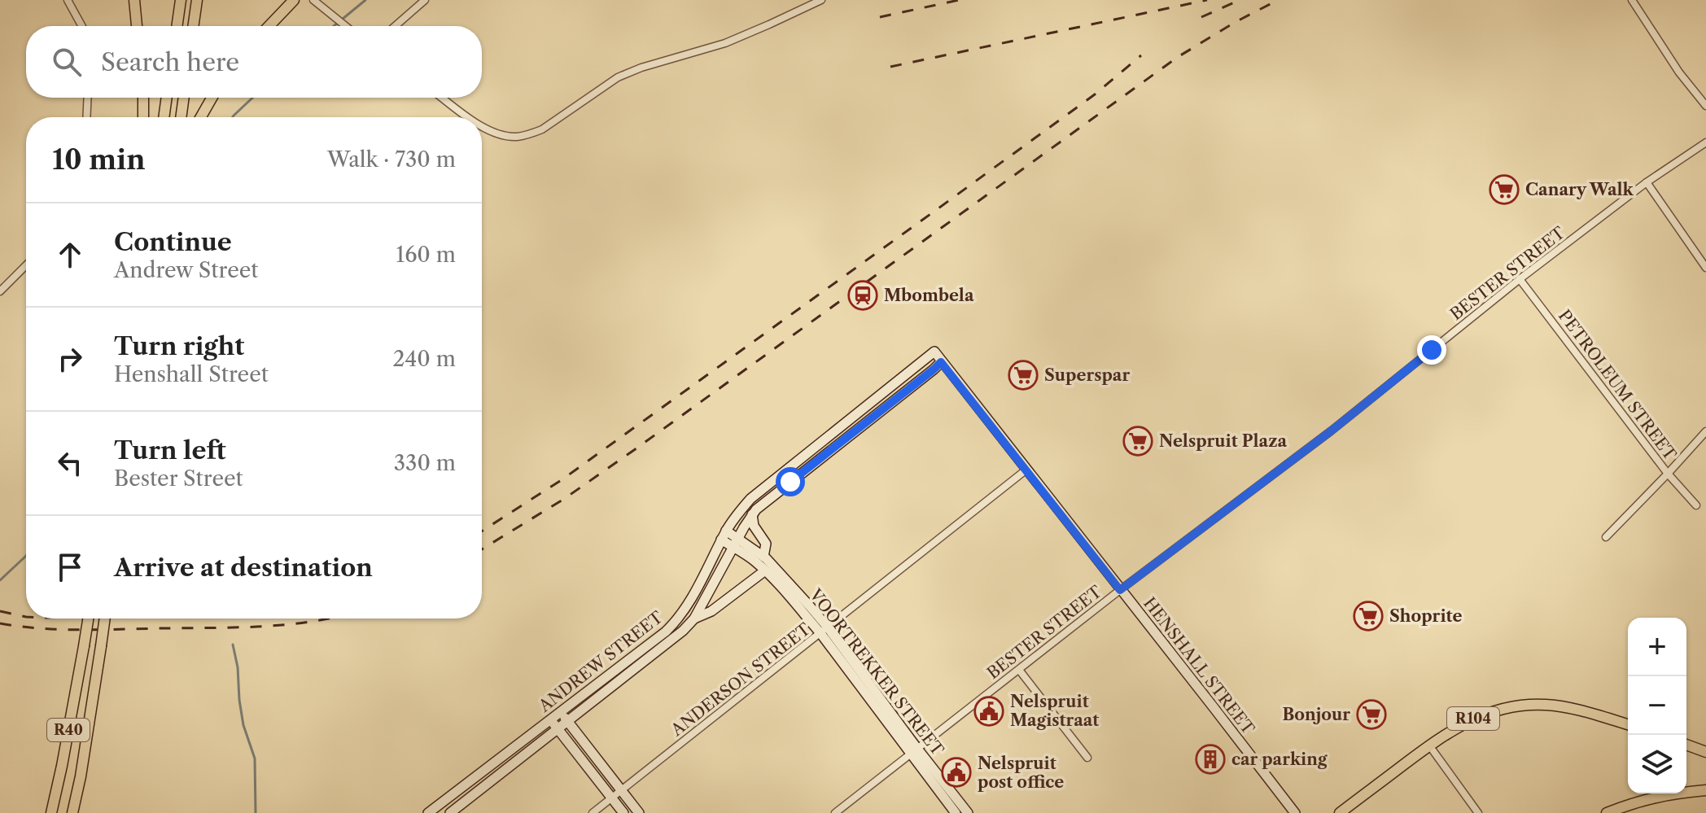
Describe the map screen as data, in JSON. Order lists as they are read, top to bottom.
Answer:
{
  "streets": {
    "main road": ["R104", "R40"],
    "street": [
      "BESTER STREET",
      "PETROLEUM STREET",
      "ANDREW STREET",
      "HENSHALL STREET",
      "VOORTREKKER STREET",
      "ANDERSON STREET"
    ]
  },
  "crossings": [
    ["BESTER STREET", "PETROLEUM STREET"],
    ["BESTER STREET", "HENSHALL STREET"],
    ["BESTER STREET", "VOORTREKKER STREET"],
    ["ANDREW STREET", "HENSHALL STREET"],
    ["ANDREW STREET", "VOORTREKKER STREET"],
    ["HENSHALL STREET", "ANDERSON STREET"],
    ["VOORTREKKER STREET", "ANDERSON STREET"]
  ],
  "places": {
    "supermarket": [
      "Canary Walk",
      "Superspar",
      "Nelspruit Plaza",
      "Shoprite",
      "Bonjour"
    ],
    "station": ["Mbombela"],
    "public building": ["Nelspruit Magistraat", "Nelspruit post office"],
    "building": ["car parking"]
  },
  "page": {
    "search": "Search here",
    "heading": ["10 min", "Walk · 730 m"],
    "list": [
      ["Continue", "Andrew Street", "160 m"],
      ["Turn right", "Henshall Street", "240 m"],
      ["Turn left", "Bester Street", "330 m"],
      "Arrive at destination"
    ],
    "map_buttons": ["+", "−"]
  }
}
